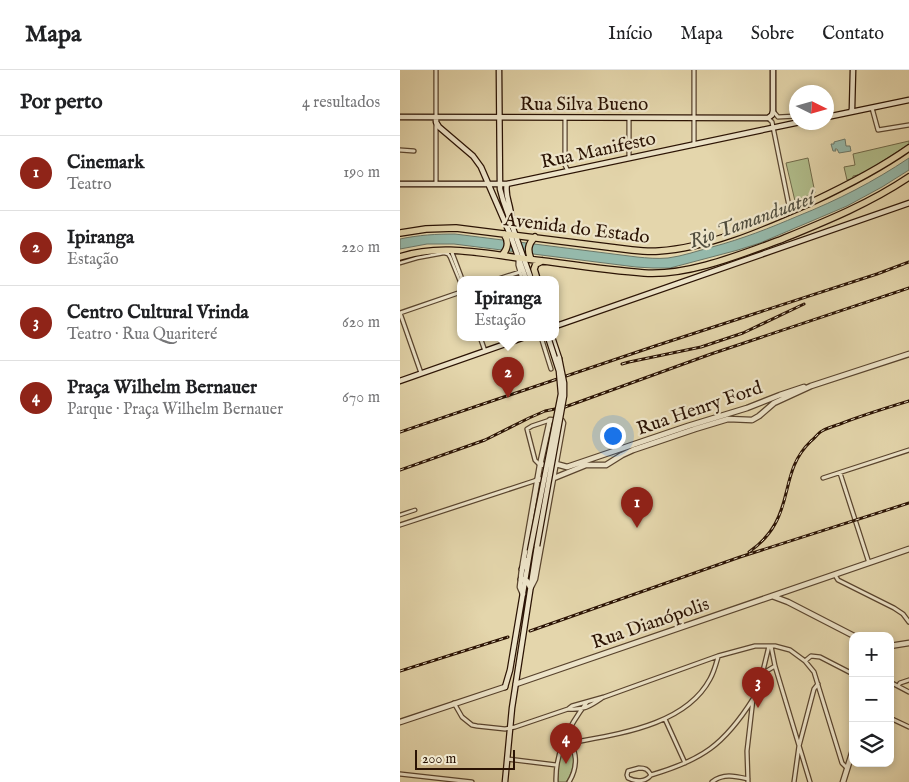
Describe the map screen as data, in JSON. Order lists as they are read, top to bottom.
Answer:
{
  "streets": {
    "highway": ["Avenida do Estado"],
    "main road": [
      "Rua Silva Bueno",
      "Rua Manifesto",
      "Rua Henry Ford",
      "Rua Dianópolis"
    ]
  },
  "water": ["Rio Tamanduateí"],
  "scale_bar": "200 m",
  "north": "right",
  "page": {
    "header": "Mapa",
    "nav": [
      "Início",
      "Mapa",
      "Sobre",
      "Contato"
    ],
    "heading": ["Por perto", "4 resultados"],
    "list": [
      {
        "mark": "1",
        "name": "Cinemark",
        "note": "Teatro",
        "value": "190 m"
      },
      {
        "mark": "2",
        "name": "Ipiranga",
        "note": "Estação",
        "value": "220 m"
      },
      {
        "mark": "3",
        "name": "Centro Cultural Vrinda",
        "note": "Teatro · Rua Quariteré",
        "value": "620 m"
      },
      {
        "mark": "4",
        "name": "Praça Wilhelm Bernauer",
        "note": "Parque · Praça Wilhelm Bernauer",
        "value": "670 m"
      }
    ],
    "popup": ["Ipiranga", "Estação"],
    "pins": [
      "2",
      "1",
      "3",
      "4"
    ],
    "map_buttons": ["+", "−"],
    "scale": "200 m"
  }
}
